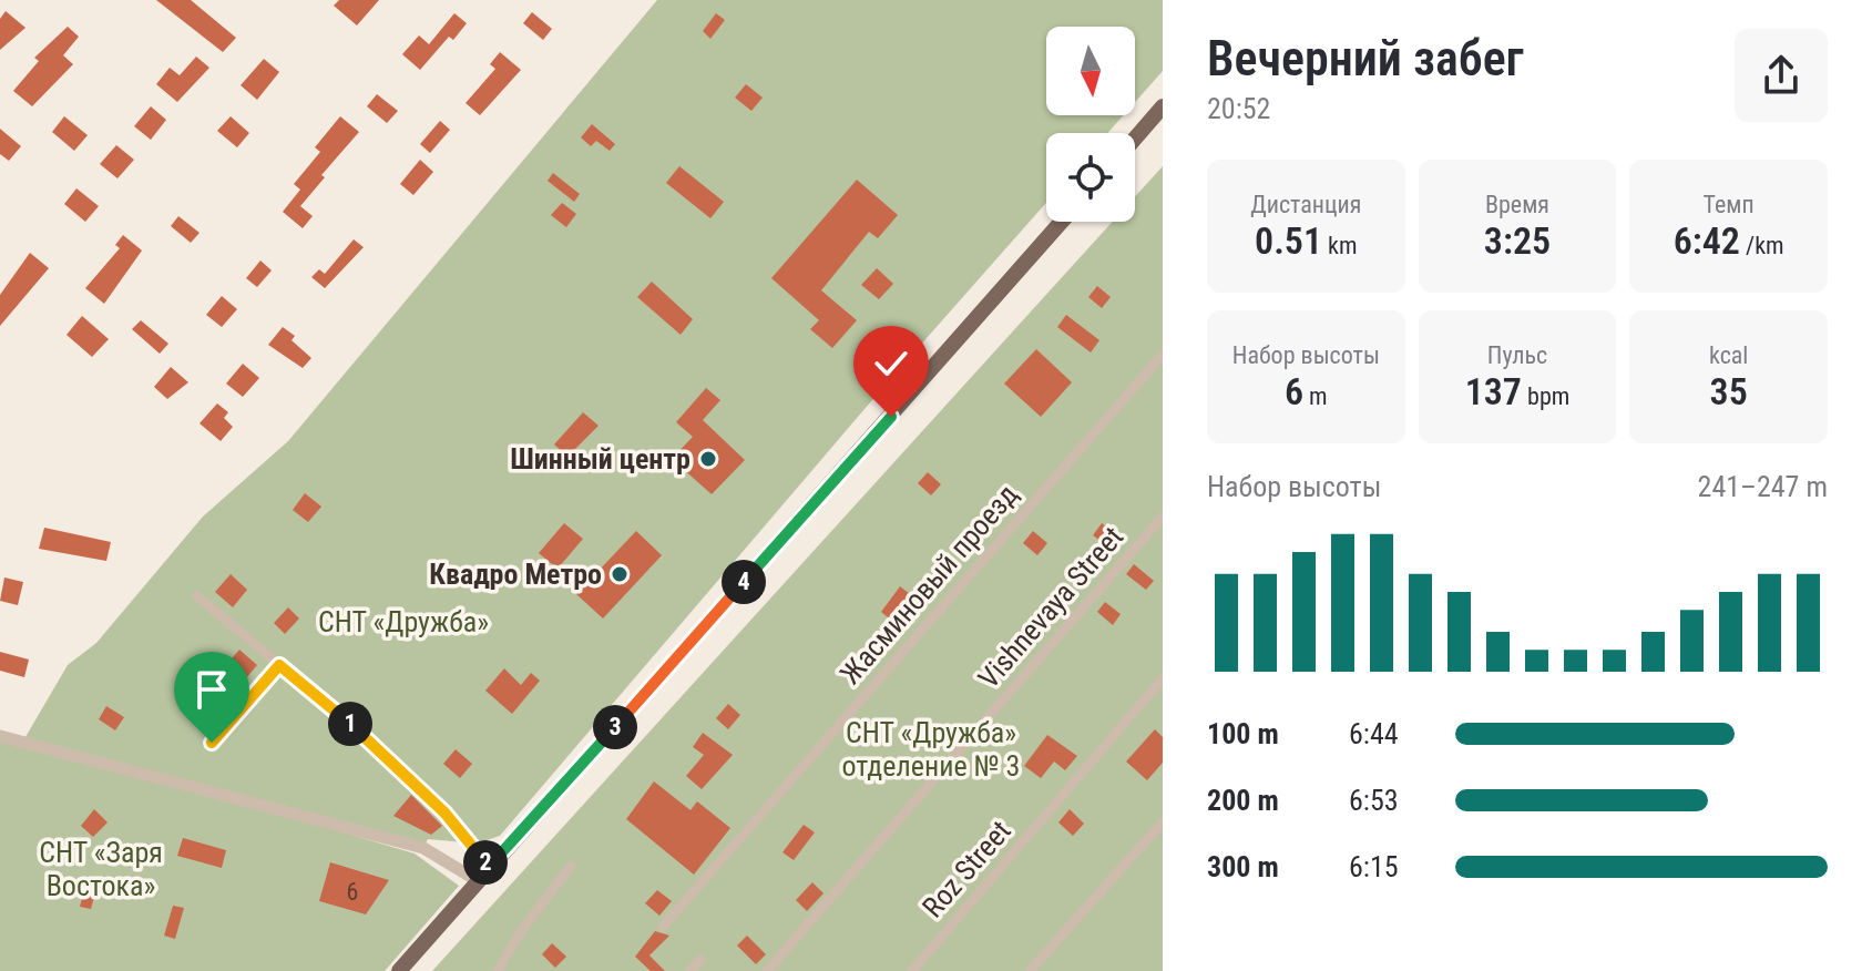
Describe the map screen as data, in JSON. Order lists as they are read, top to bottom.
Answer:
{
  "streets": {
    "street": ["Жасминовый проезд", "Vishnevaya Street", "Roz Street"]
  },
  "parks": ["СНТ «Дружба»", "СНТ «Дружба» отделение № 3", "СНТ «Заря Востока»"],
  "places": ["Шинный центр", "Квадро Метро"],
  "house_numbers": ["6"],
  "north": "bottom",
  "page": {
    "heading": ["Вечерний забег", "20:52"],
    "stats": [
      ["Дистанция", "0.51 km"],
      ["Время", "3:25"],
      ["Темп", "6:42 /km"],
      ["Набор высоты", "6 m"],
      ["Пульс", "137 bpm"],
      ["kcal", "35"]
    ],
    "chart": ["Набор высоты", "241–247 m"],
    "pins": [
      "4",
      "1",
      "3",
      "2"
    ],
    "list": [
      {
        "name": "100 m",
        "note": "6:44"
      },
      {
        "name": "200 m",
        "note": "6:53"
      },
      {
        "name": "300 m",
        "note": "6:15"
      }
    ]
  }
}
